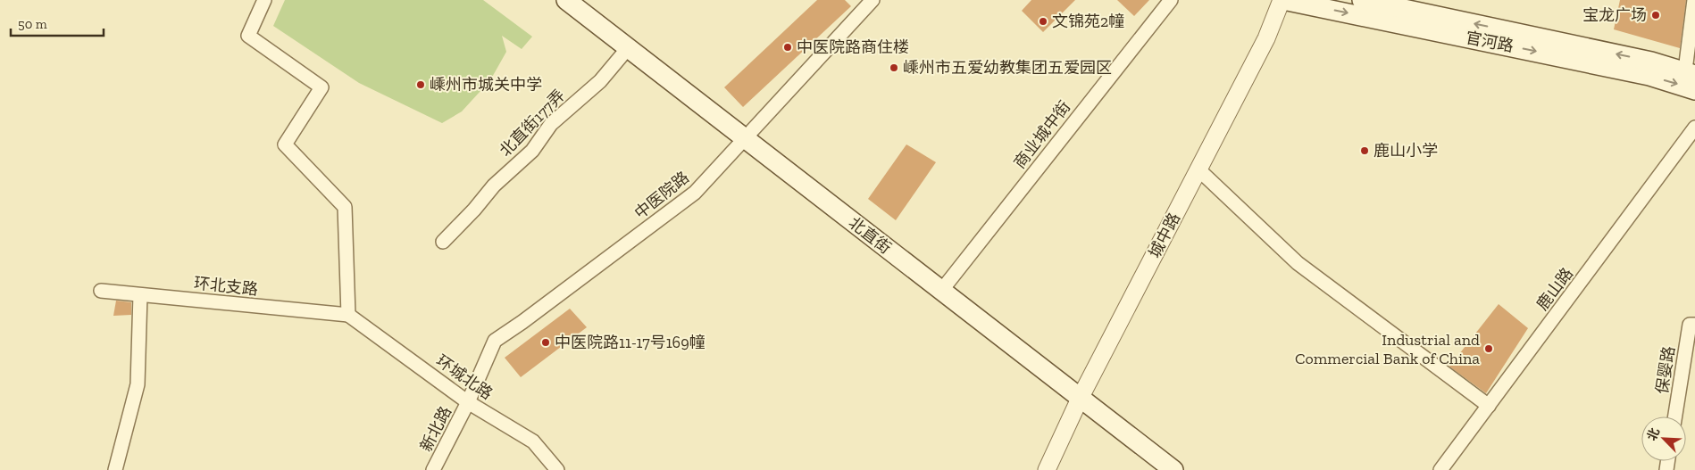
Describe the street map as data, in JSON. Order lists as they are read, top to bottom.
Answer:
{
  "streets": {
    "main road": ["官河路", "北直街"],
    "street": [
      "北直街177弄",
      "商业城中街",
      "中医院路",
      "城中路",
      "环北支路",
      "鹿山路",
      "保婴路",
      "环城北路",
      "新北路"
    ]
  },
  "crossings": [
    ["官河路", "城中路"],
    ["北直街177弄", "北直街"],
    ["商业城中街", "北直街"],
    ["中医院路", "北直街"],
    ["中医院路", "环城北路"],
    ["中医院路", "新北路"],
    ["北直街", "城中路"],
    ["环北支路", "环城北路"],
    ["环城北路", "新北路"]
  ],
  "places": [
    "宝龙广场",
    "文锦苑2幢",
    "中医院路商住楼",
    "嵊州市五爱幼教集团五爱园区",
    "嵊州市城关中学",
    "鹿山小学",
    "中医院路11-17号169幢",
    "Industrial and Commercial Bank of China"
  ],
  "scale_bar": "50 m",
  "north": "top left"
}
